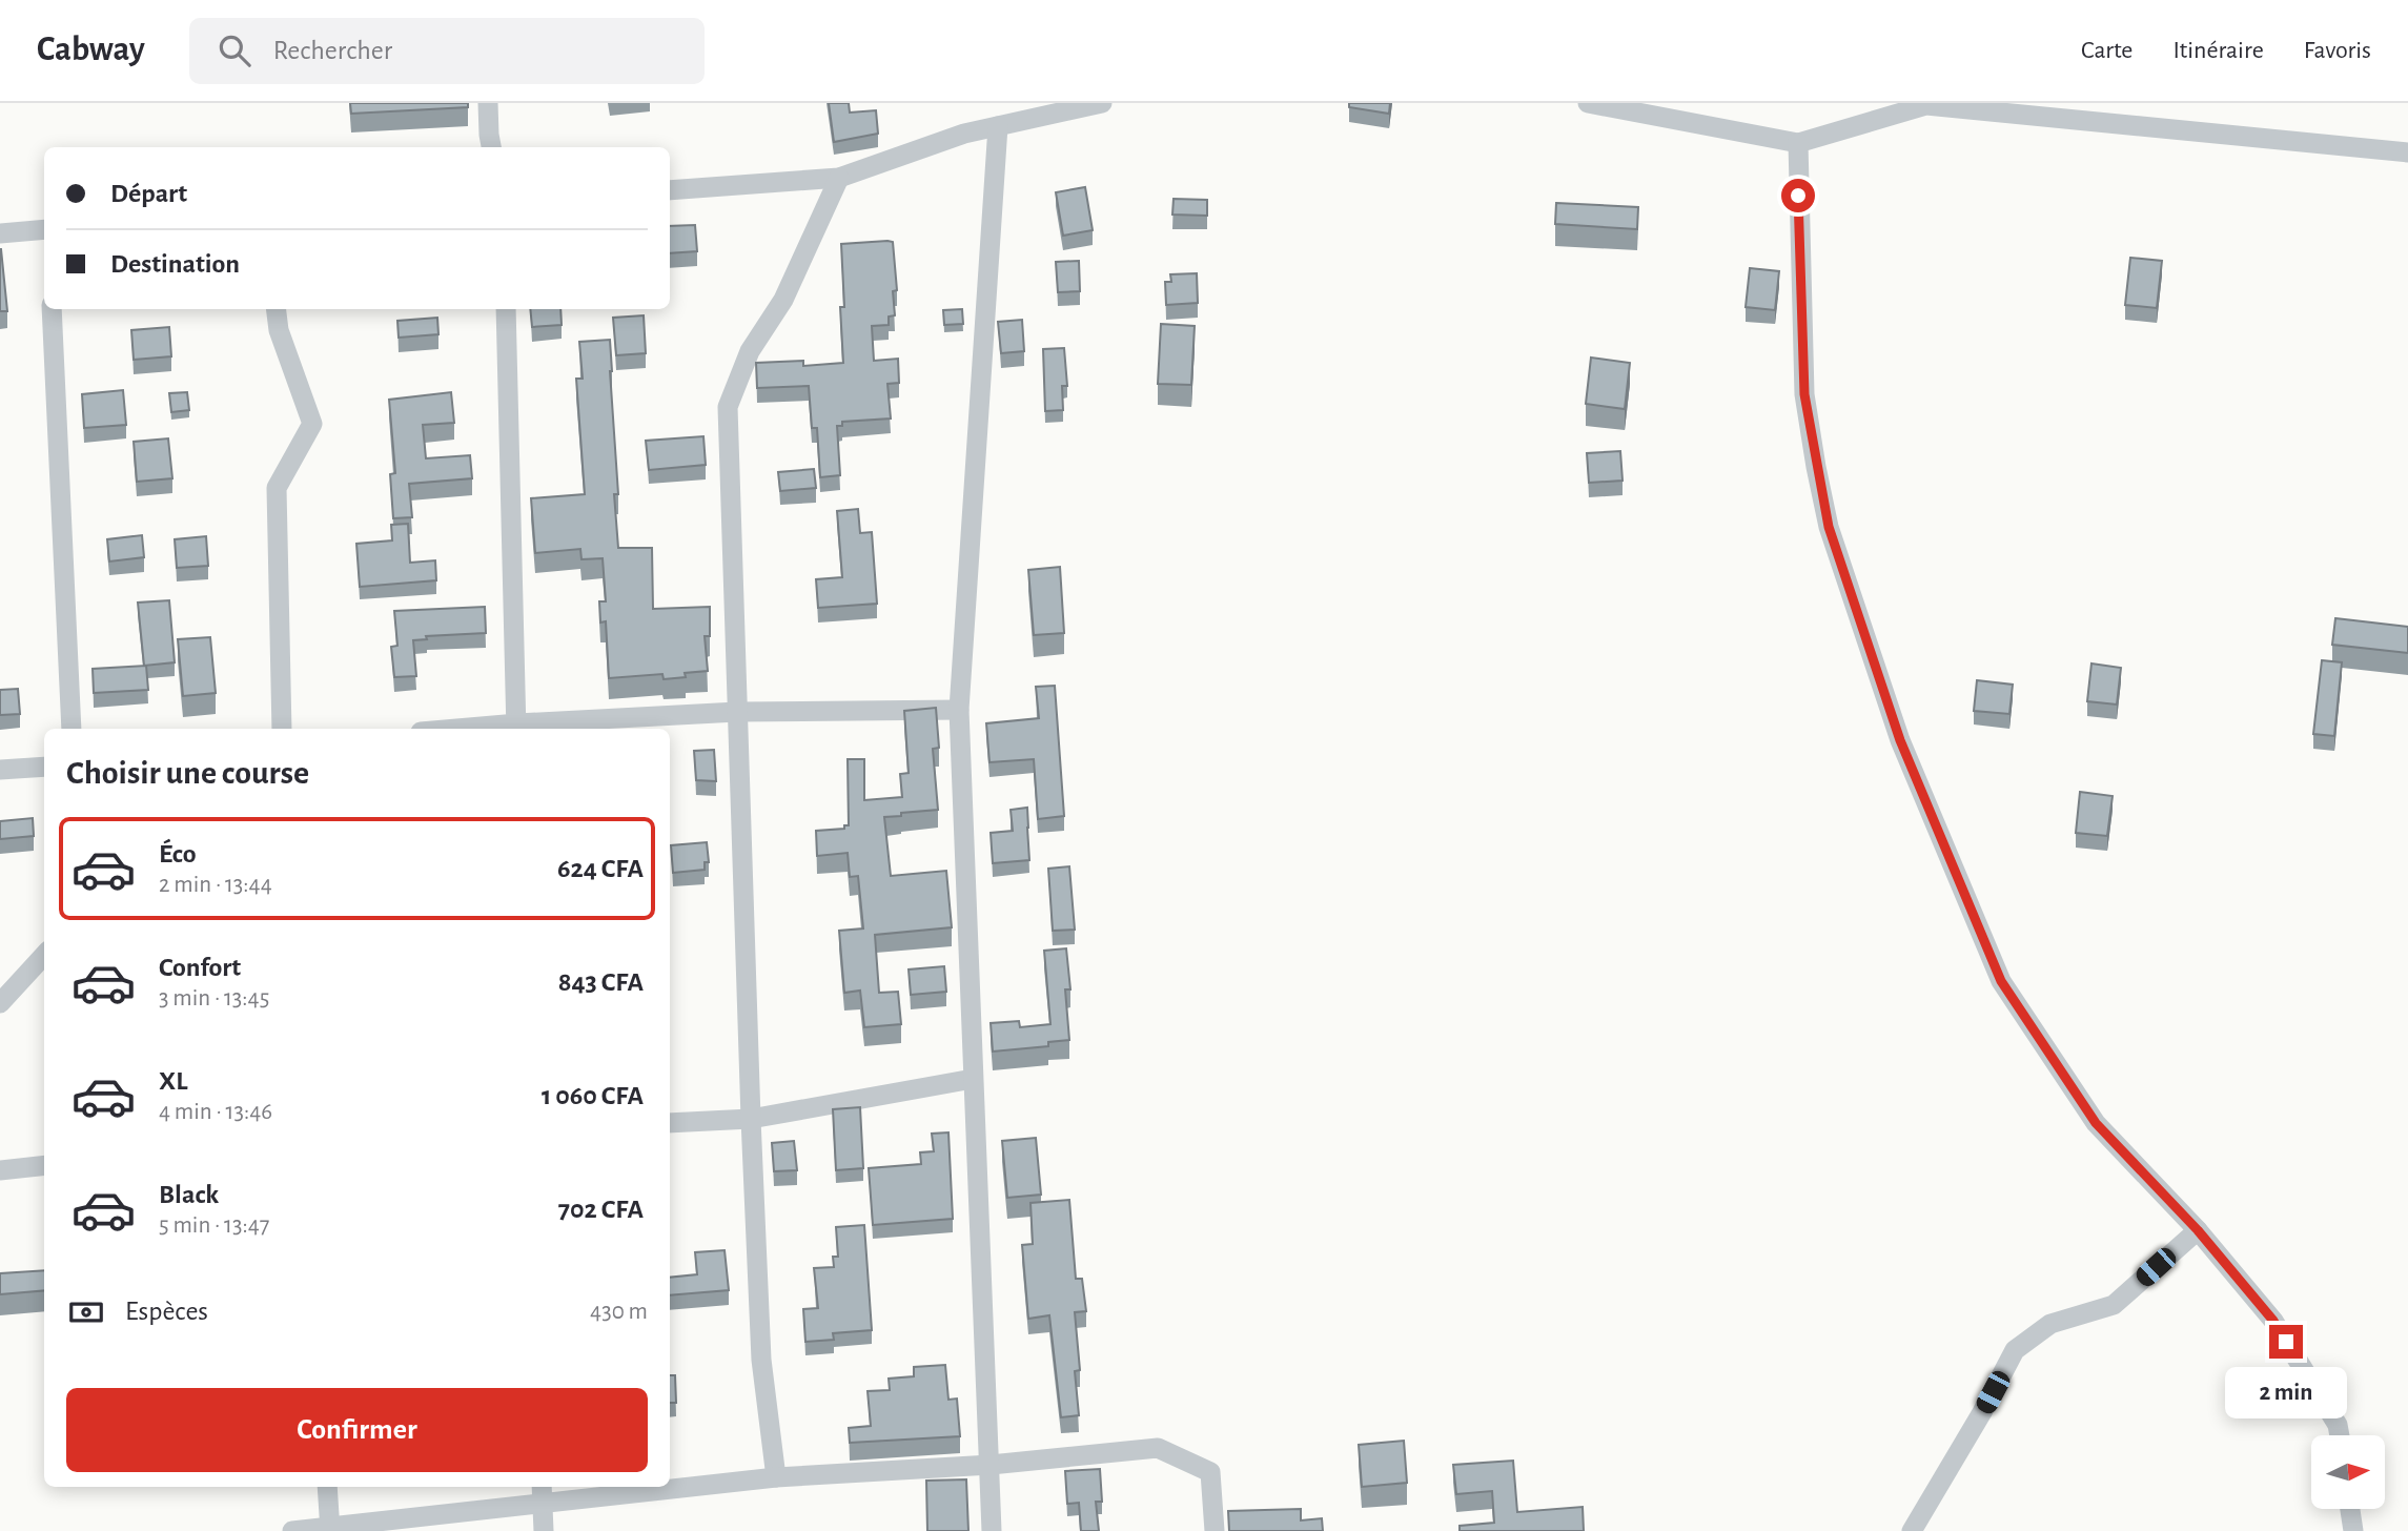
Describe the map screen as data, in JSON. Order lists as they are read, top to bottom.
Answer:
{
  "north": "right",
  "page": {
    "header": "Cabway",
    "search": "Rechercher",
    "nav": ["Carte", "Itinéraire", "Favoris"],
    "banner": ["Départ", "Destination"],
    "heading": "Choisir une course",
    "list": [
      {
        "name": "Éco",
        "note": "2 min · 13:44",
        "value": "624 CFA"
      },
      {
        "name": "Confort",
        "note": "3 min · 13:45",
        "value": "843 CFA"
      },
      {
        "name": "XL",
        "note": "4 min · 13:46",
        "value": "1 060 CFA"
      },
      {
        "name": "Black",
        "note": "5 min · 13:47",
        "value": "702 CFA"
      }
    ],
    "pay": ["Espèces", "430 m"],
    "bubble": "2 min",
    "buttons": "Confirmer"
  }
}
